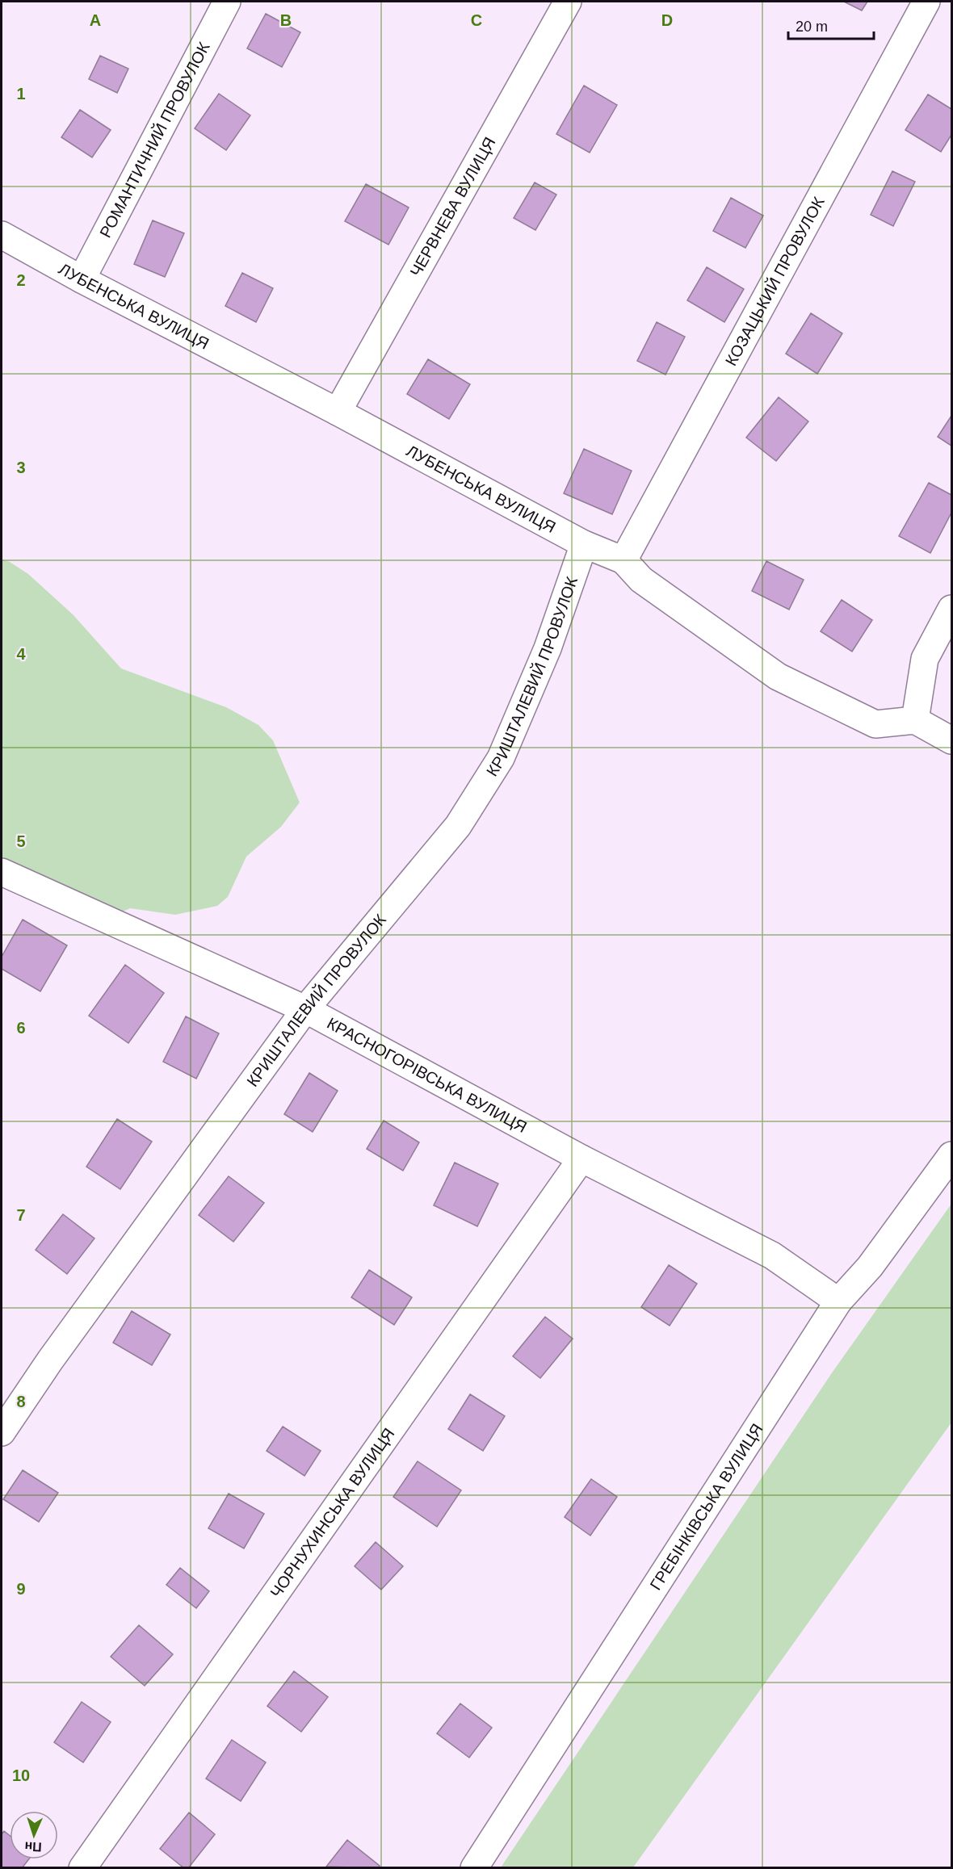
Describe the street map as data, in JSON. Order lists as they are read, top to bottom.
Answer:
{
  "streets": {
    "street": [
      "РОМАНТИЧНИЙ ПРОВУЛОК",
      "ЧЕРВНЕВА ВУЛИЦЯ",
      "КОЗАЦЬКИЙ ПРОВУЛОК",
      "ЛУБЕНСЬКА ВУЛИЦЯ",
      "КРИШТАЛЕВИЙ ПРОВУЛОК",
      "КРАСНОГОРІВСЬКА ВУЛИЦЯ",
      "ГРЕБІНКІВСЬКА ВУЛИЦЯ",
      "ЧОРНУХИНСЬКА ВУЛИЦЯ"
    ]
  },
  "crossings": [
    ["РОМАНТИЧНИЙ ПРОВУЛОК", "ЛУБЕНСЬКА ВУЛИЦЯ"],
    ["ЧЕРВНЕВА ВУЛИЦЯ", "ЛУБЕНСЬКА ВУЛИЦЯ"],
    ["КОЗАЦЬКИЙ ПРОВУЛОК", "ЛУБЕНСЬКА ВУЛИЦЯ"],
    ["ЛУБЕНСЬКА ВУЛИЦЯ", "КРИШТАЛЕВИЙ ПРОВУЛОК"],
    ["КРИШТАЛЕВИЙ ПРОВУЛОК", "КРАСНОГОРІВСЬКА ВУЛИЦЯ"],
    ["КРАСНОГОРІВСЬКА ВУЛИЦЯ", "ГРЕБІНКІВСЬКА ВУЛИЦЯ"],
    ["КРАСНОГОРІВСЬКА ВУЛИЦЯ", "ЧОРНУХИНСЬКА ВУЛИЦЯ"]
  ],
  "scale_bar": "20 m",
  "north": "bottom",
  "grid": {
    "columns": [
      "A",
      "B",
      "C",
      "D"
    ],
    "rows": [
      "1",
      "2",
      "3",
      "4",
      "5",
      "6",
      "7",
      "8",
      "9",
      "10"
    ]
  }
}
